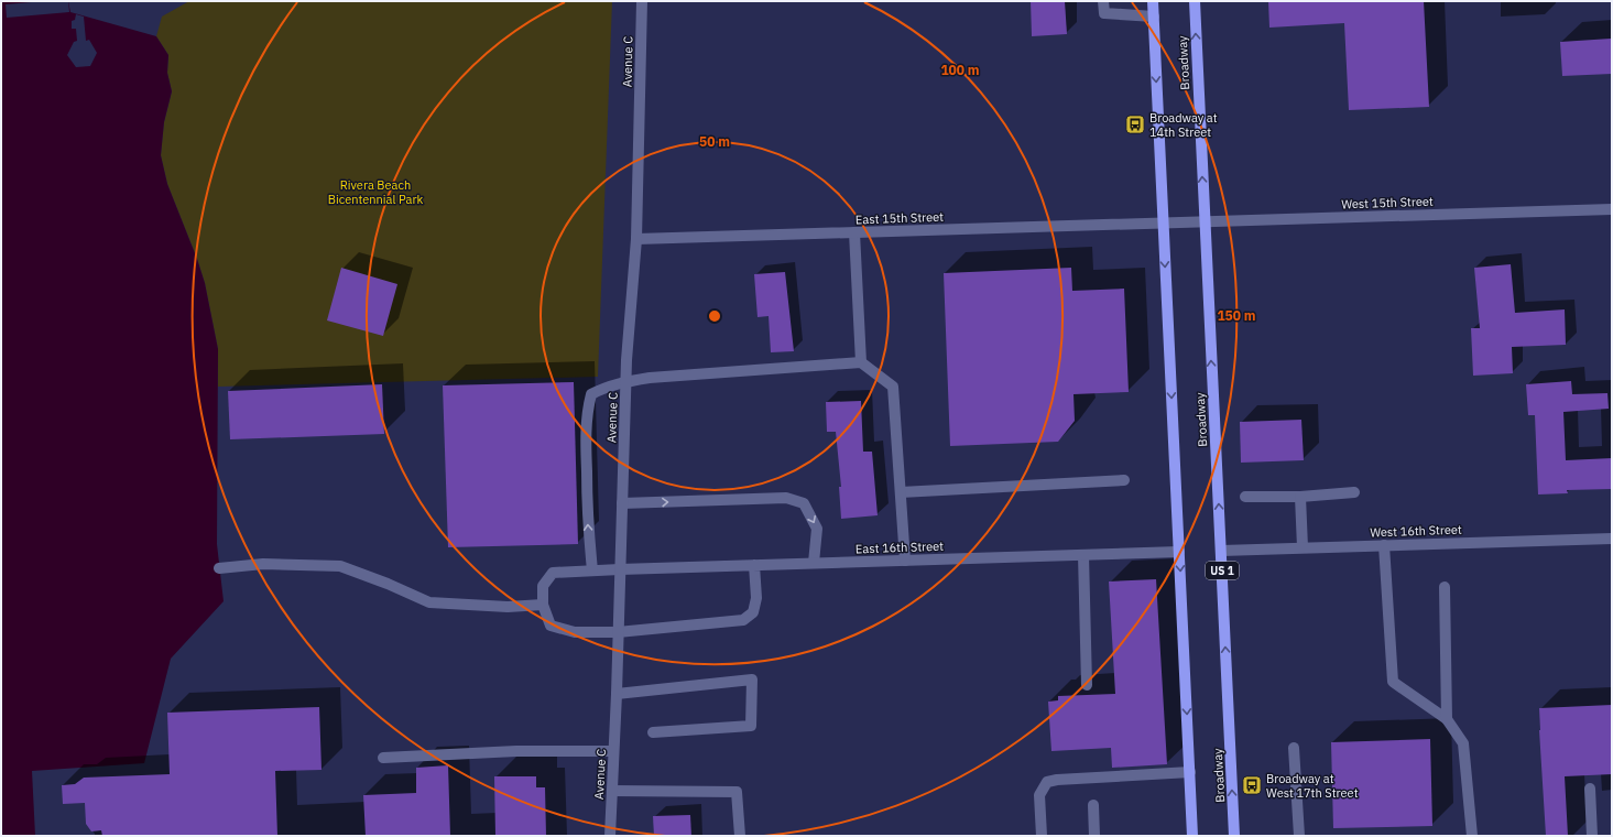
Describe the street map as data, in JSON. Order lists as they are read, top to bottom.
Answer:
{
  "streets": {
    "main road": ["Broadway", "US 1"],
    "street": [
      "Avenue C",
      "West 15th Street",
      "East 15th Street",
      "West 16th Street",
      "East 16th Street"
    ]
  },
  "crossings": [
    ["Avenue C", "East 15th Street"],
    ["Avenue C", "East 16th Street"],
    ["Broadway", "West 15th Street"],
    ["Broadway", "West 16th Street"],
    ["West 15th Street", "East 15th Street"]
  ],
  "parks": ["Rivera Beach Bicentennial Park"],
  "places": {
    "bus stop": ["Broadway at 14th Street", "Broadway at West 17th Street"]
  },
  "rings": ["100 m", "50 m", "150 m"]
}
